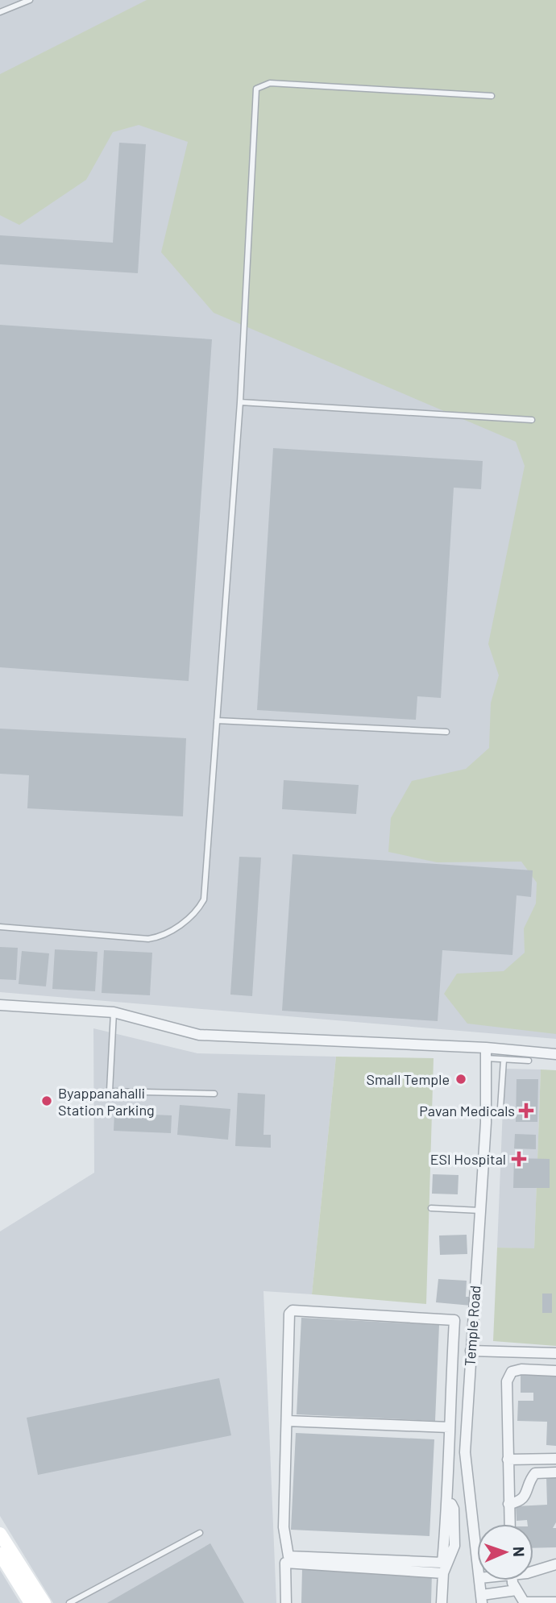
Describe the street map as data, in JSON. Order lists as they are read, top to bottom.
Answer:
{
  "streets": {
    "street": ["Temple Road"]
  },
  "places": {
    "other": ["Small Temple", "Byappanahalli Station Parking"],
    "health": ["Pavan Medicals", "ESI Hospital"]
  },
  "north": "right"
}
